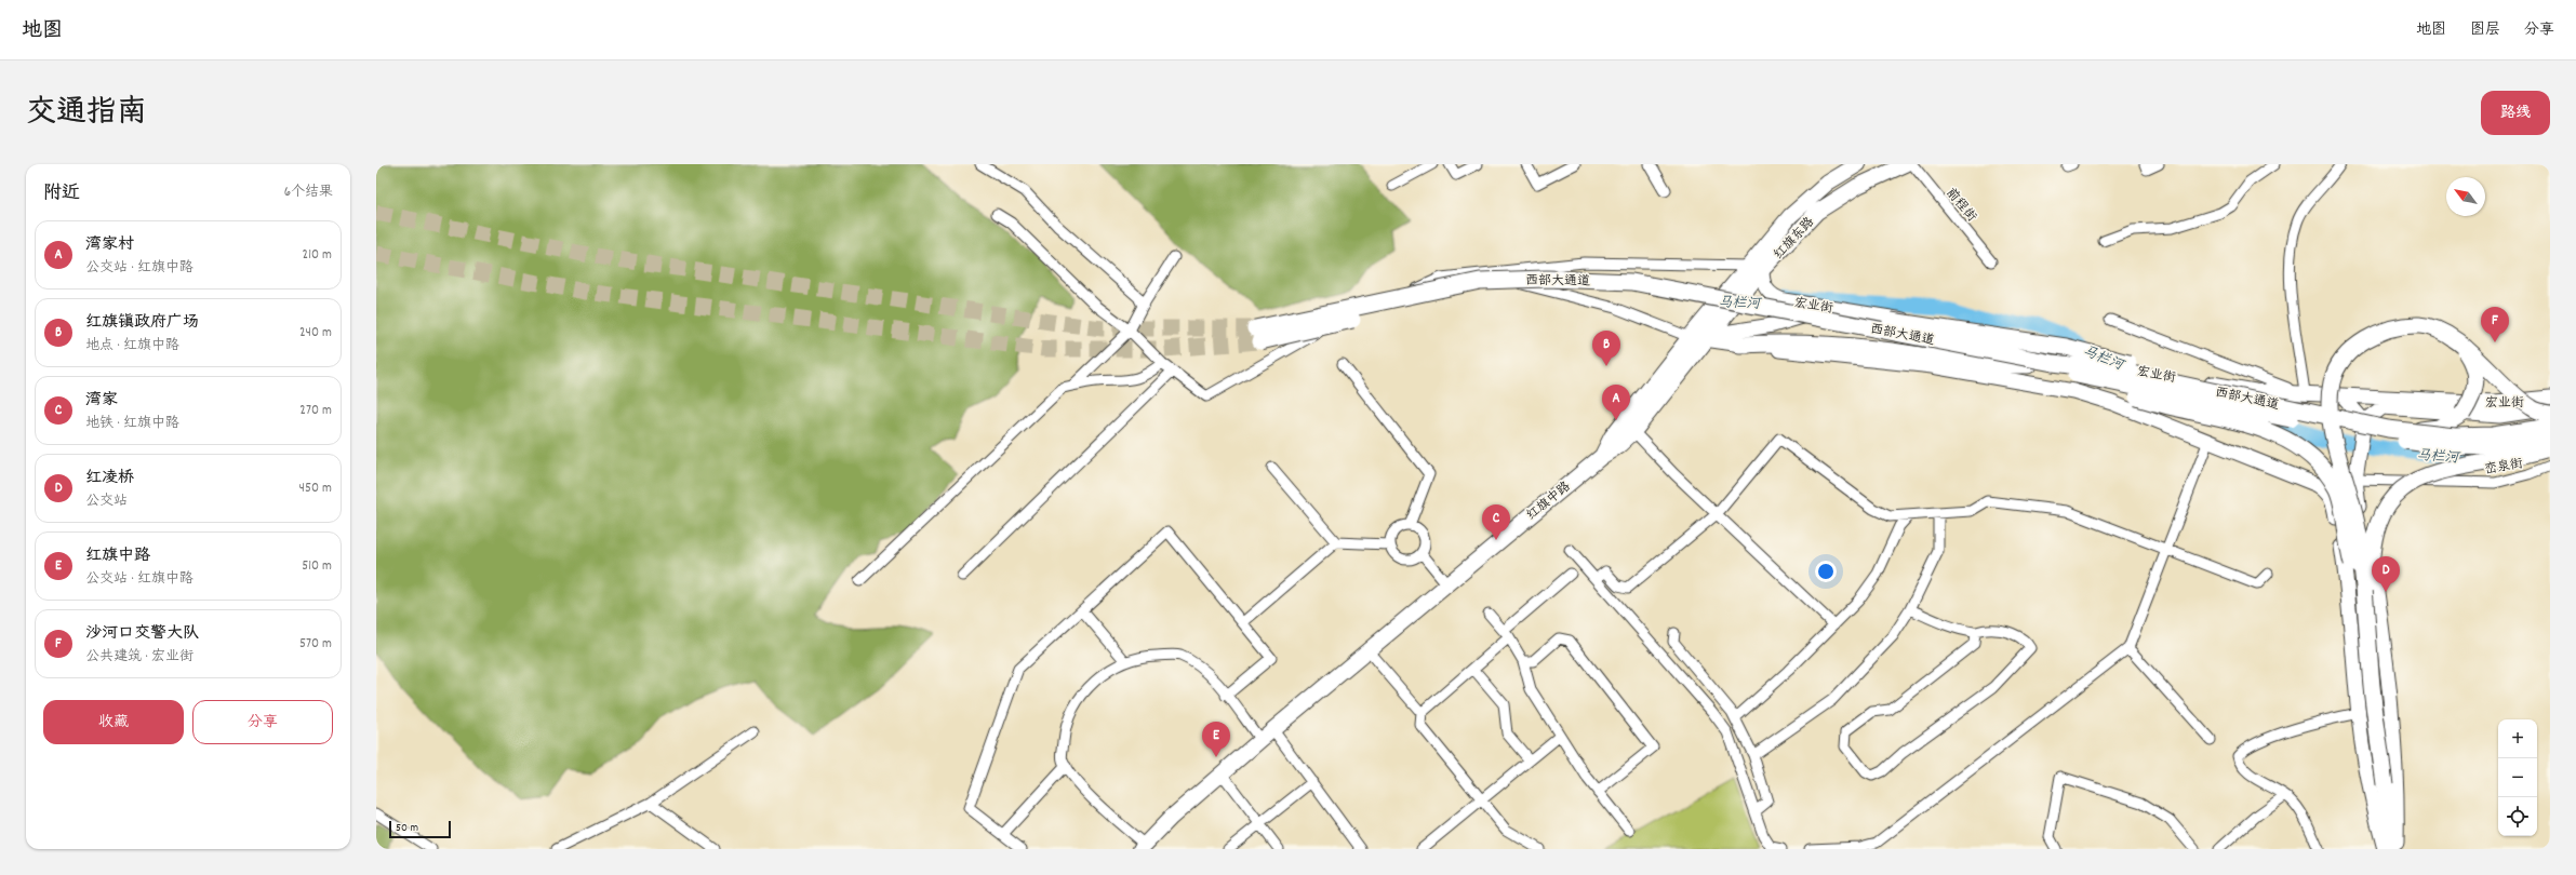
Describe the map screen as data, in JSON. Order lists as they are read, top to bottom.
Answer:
{
  "streets": {
    "highway": ["西部大通道"],
    "main road": ["红旗东路", "宏业街", "红旗中路"],
    "street": ["前程街", "峦泉街"]
  },
  "crossings": [
    ["红旗东路", "宏业街"],
    ["红旗东路", "红旗中路"]
  ],
  "water": ["马栏河"],
  "scale_bar": "50 m",
  "north": "top left",
  "page": {
    "header": "地图",
    "nav": ["地图", "图层", "分享"],
    "title": "交通指南",
    "buttons": [
      "路线",
      ["收藏", "分享"]
    ],
    "heading": ["附近", "6个结果"],
    "list": [
      {
        "mark": "A",
        "name": "湾家村",
        "note": "公交站 · 红旗中路",
        "value": "210 m"
      },
      {
        "mark": "B",
        "name": "红旗镇政府广场",
        "note": "地点 · 红旗中路",
        "value": "240 m"
      },
      {
        "mark": "C",
        "name": "湾家",
        "note": "地铁 · 红旗中路",
        "value": "270 m"
      },
      {
        "mark": "D",
        "name": "红凌桥",
        "note": "公交站",
        "value": "450 m"
      },
      {
        "mark": "E",
        "name": "红旗中路",
        "note": "公交站 · 红旗中路",
        "value": "510 m"
      },
      {
        "mark": "F",
        "name": "沙河口交警大队",
        "note": "公共建筑 · 宏业街",
        "value": "570 m"
      }
    ],
    "pins": [
      "F",
      "B",
      "A",
      "C",
      "D",
      "E"
    ],
    "map_buttons": ["+", "−"],
    "scale": "50 m"
  }
}
